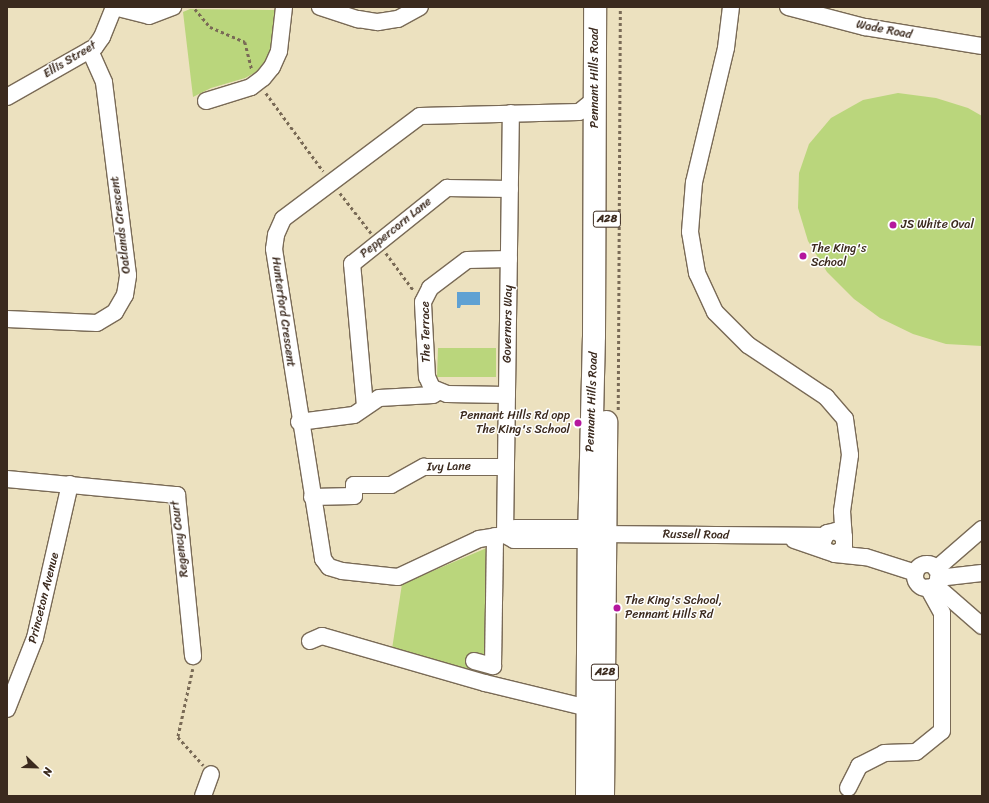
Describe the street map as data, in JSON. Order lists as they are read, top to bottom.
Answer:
{
  "streets": {
    "highway": ["Pennant Hills Road", "A28"],
    "street": [
      "Wade Road",
      "Ellis Street",
      "Oatlands Crescent",
      "Peppercorn Lane",
      "Hunterford Crescent",
      "Governors Way",
      "The Terrace",
      "Ivy Lane",
      "Russell Road",
      "Regency Court",
      "Princeton Avenue"
    ]
  },
  "crossings": [
    ["Ellis Street", "Oatlands Crescent"],
    ["Pennant Hills Road", "Hunterford Crescent"],
    ["Pennant Hills Road", "Russell Road"],
    ["Peppercorn Lane", "Governors Way"],
    ["Hunterford Crescent", "Governors Way"],
    ["Hunterford Crescent", "Ivy Lane"],
    ["Hunterford Crescent", "Russell Road"],
    ["Governors Way", "The Terrace"],
    ["Governors Way", "Ivy Lane"],
    ["Regency Court", "Princeton Avenue"]
  ],
  "places": [
    "JS White Oval",
    "The King's School",
    "Pennant Hills Rd opp The King's School",
    "The King's School, Pennant Hills Rd"
  ],
  "north": "bottom right"
}
